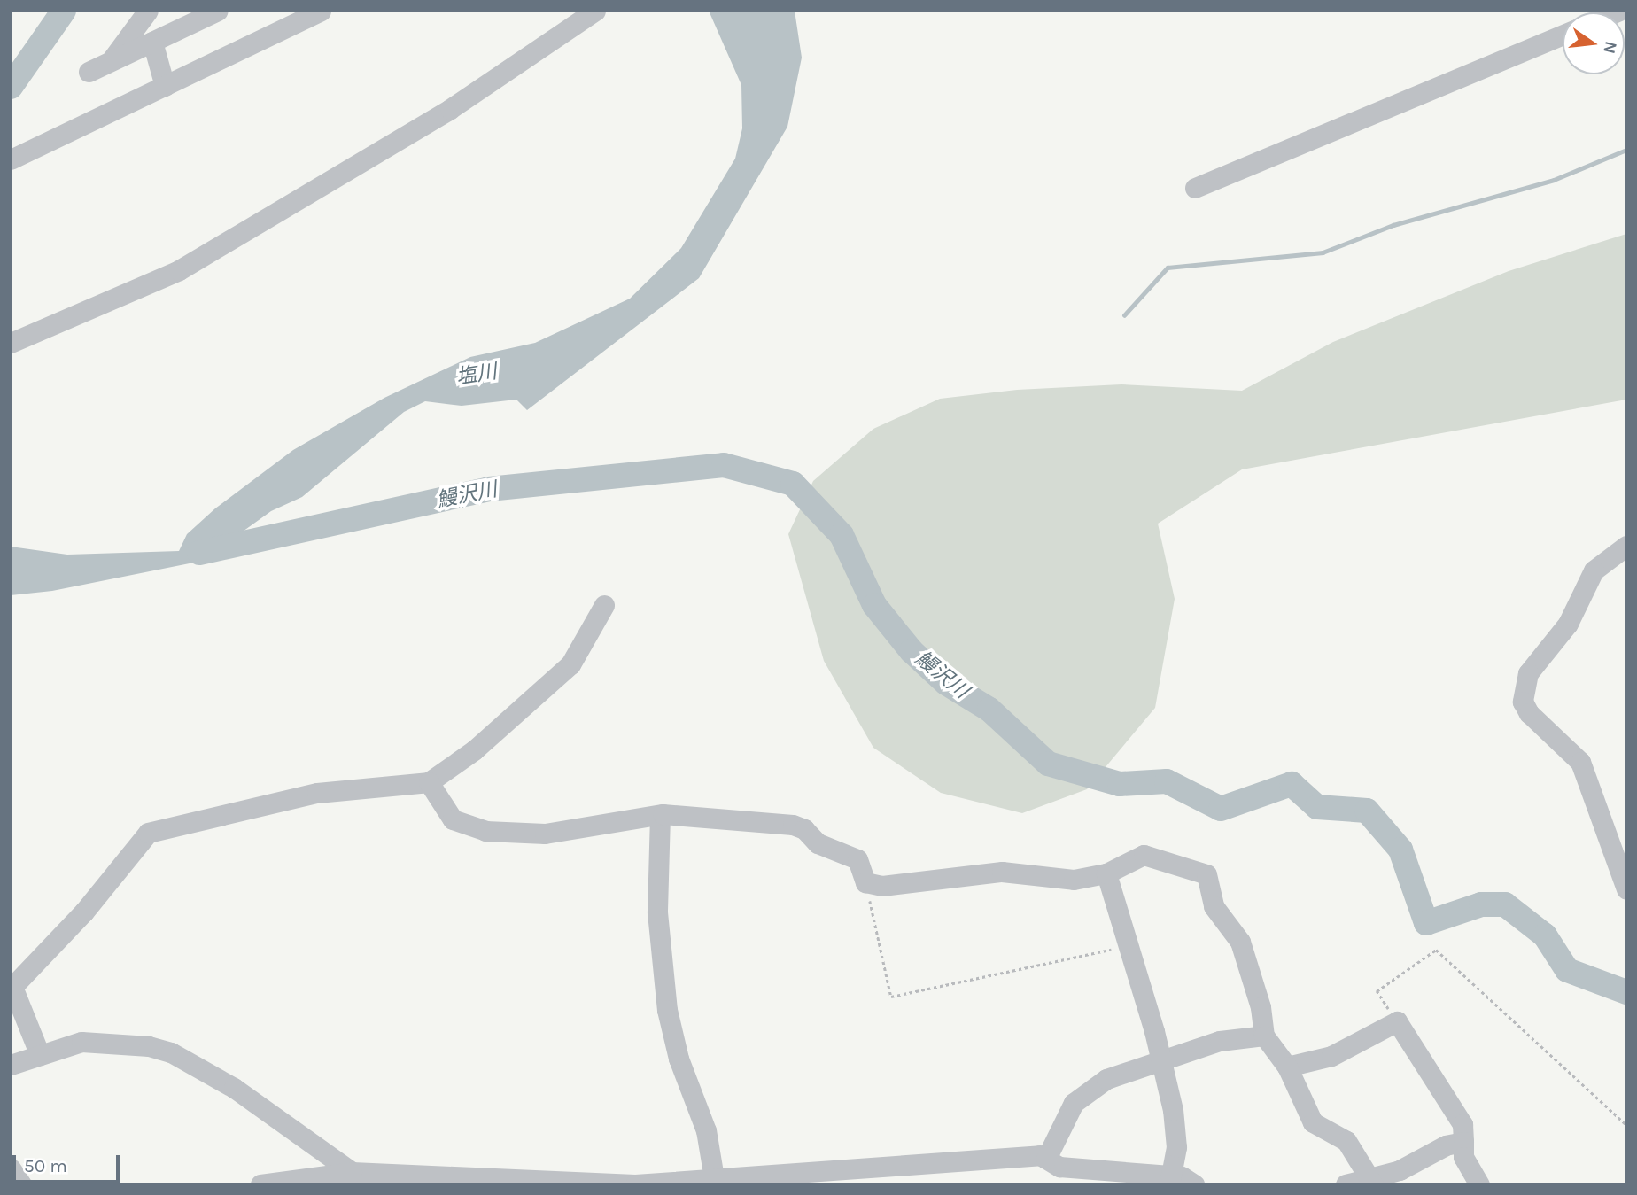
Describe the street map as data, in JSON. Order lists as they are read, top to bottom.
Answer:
{
  "water": ["塩川", "鰻沢川"],
  "scale_bar": "50 m",
  "north": "right"
}
